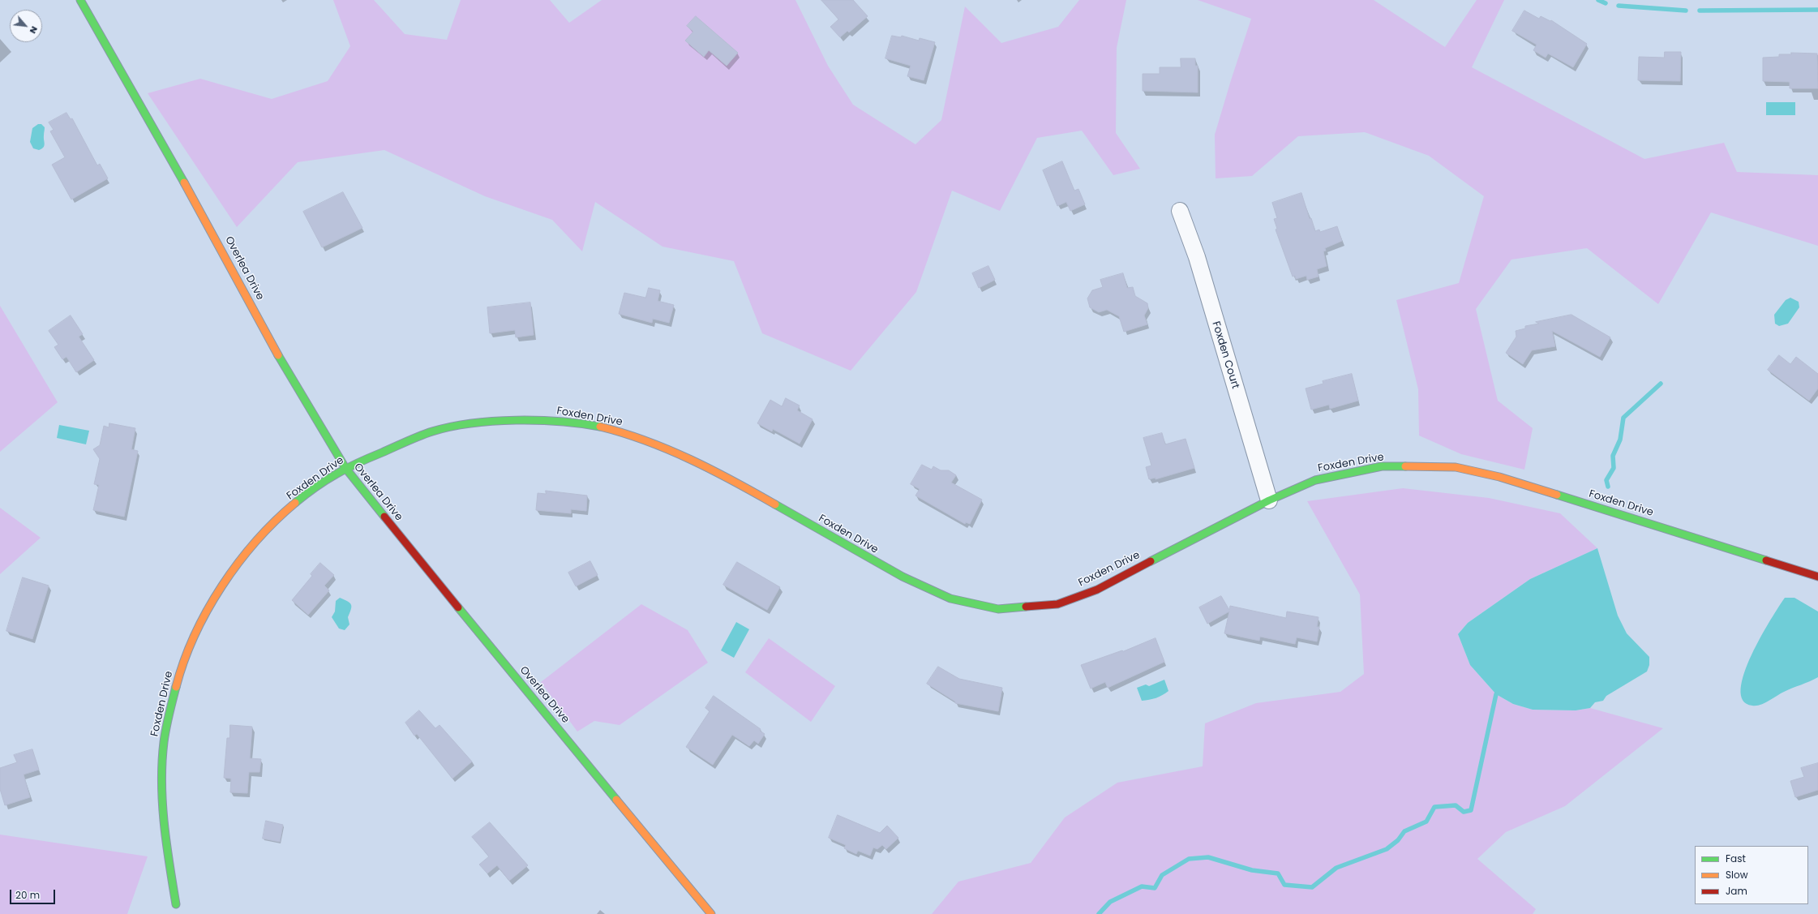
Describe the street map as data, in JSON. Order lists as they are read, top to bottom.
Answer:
{
  "streets": {
    "street": ["Overlea Drive", "Foxden Court", "Foxden Drive"]
  },
  "crossings": [
    ["Overlea Drive", "Foxden Drive"],
    ["Foxden Court", "Foxden Drive"]
  ],
  "legend": ["Fast", "Slow", "Jam"],
  "scale_bar": "20 m",
  "north": "bottom right"
}
